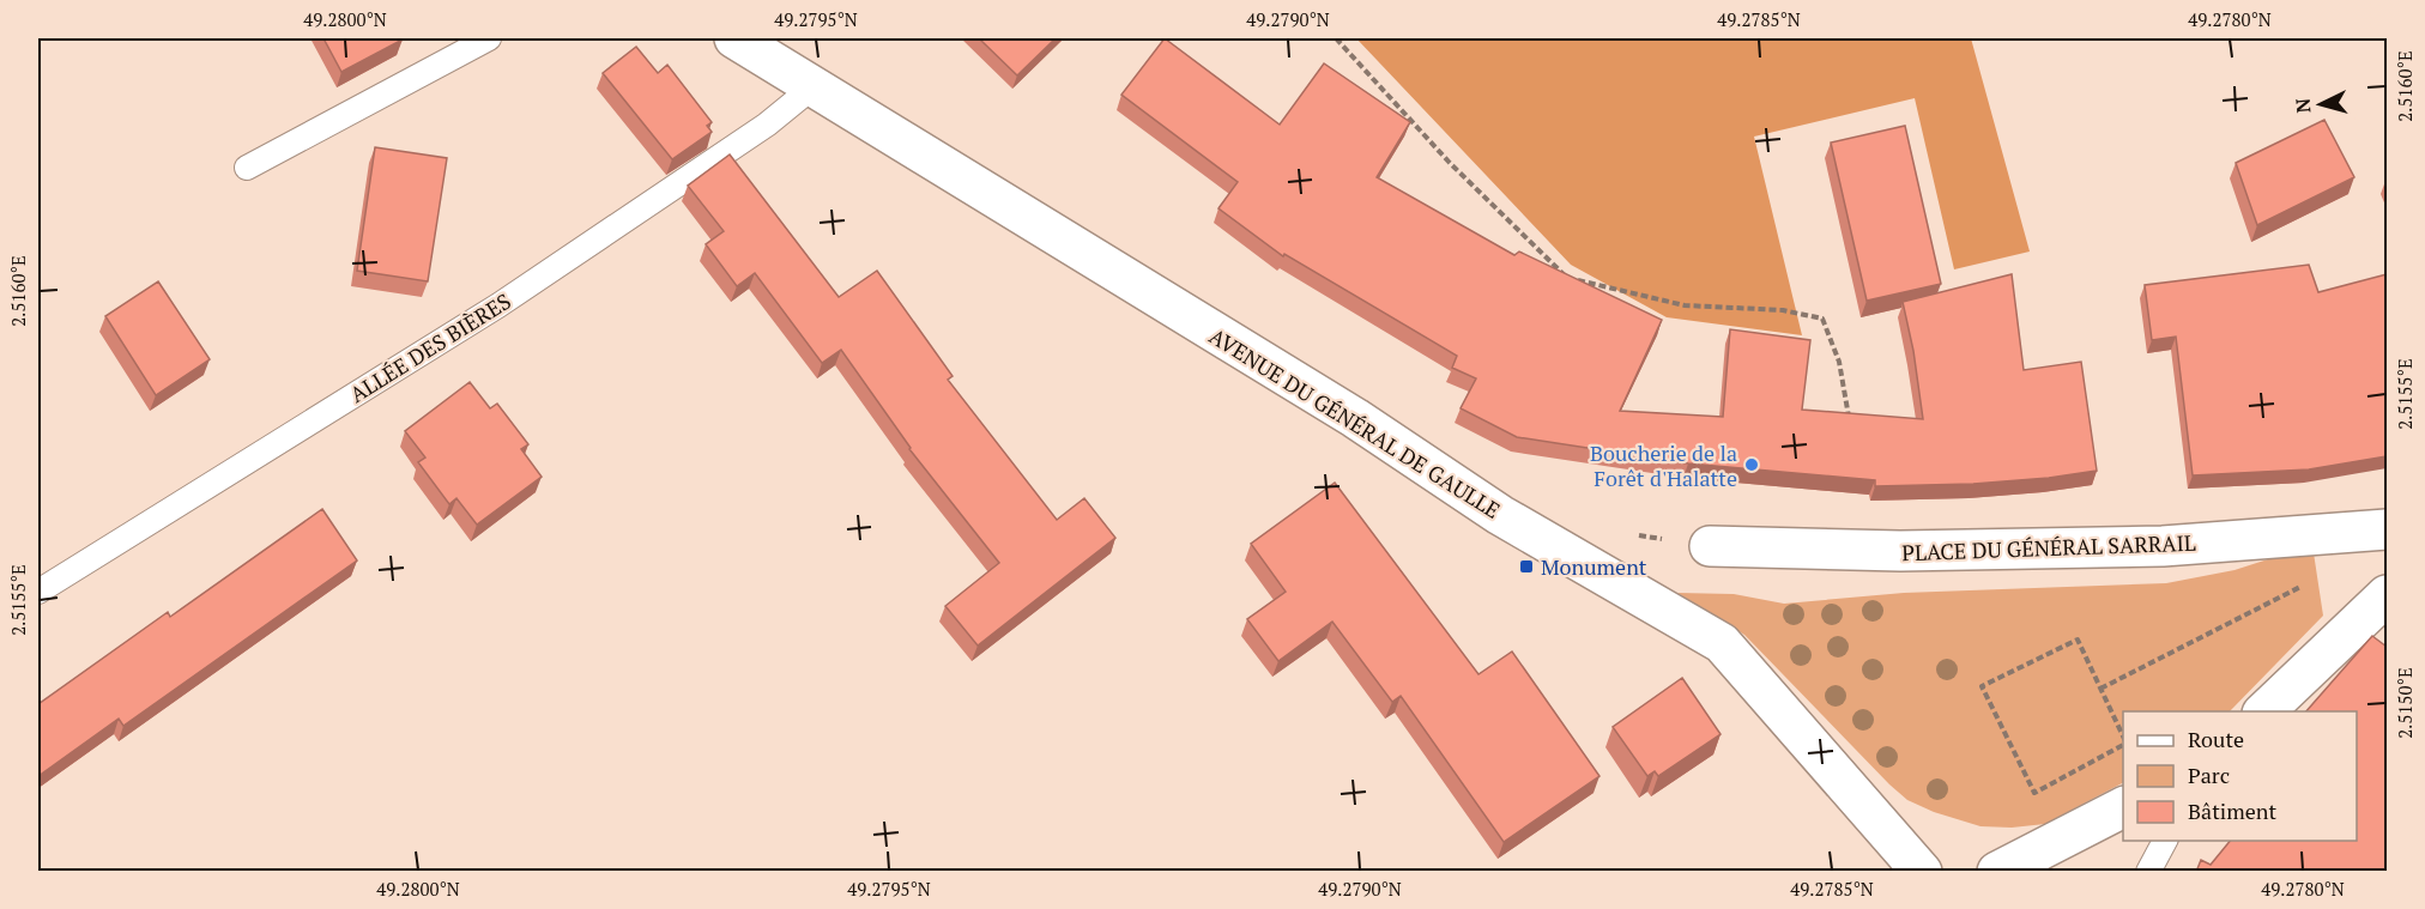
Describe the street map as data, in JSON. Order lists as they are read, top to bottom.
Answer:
{
  "streets": {
    "street": ["AVENUE DU GÉNÉRAL DE GAULLE", "PLACE DU GÉNÉRAL SARRAIL"],
    "lane": ["ALLÉE DES BIÈRES"]
  },
  "crossings": [
    ["ALLÉE DES BIÈRES", "AVENUE DU GÉNÉRAL DE GAULLE"]
  ],
  "places": {
    "other": ["Boucherie de la Forêt d'Halatte"],
    "transit": ["Monument"]
  },
  "legend": ["Route", "Parc", "Bâtiment"],
  "north": "left",
  "coordinates": [
    "49.2800°N",
    "49.2795°N",
    "49.2790°N",
    "49.2785°N",
    "49.2780°N",
    "2.5160°E",
    "2.5155°E",
    "2.5150°E"
  ]
}
